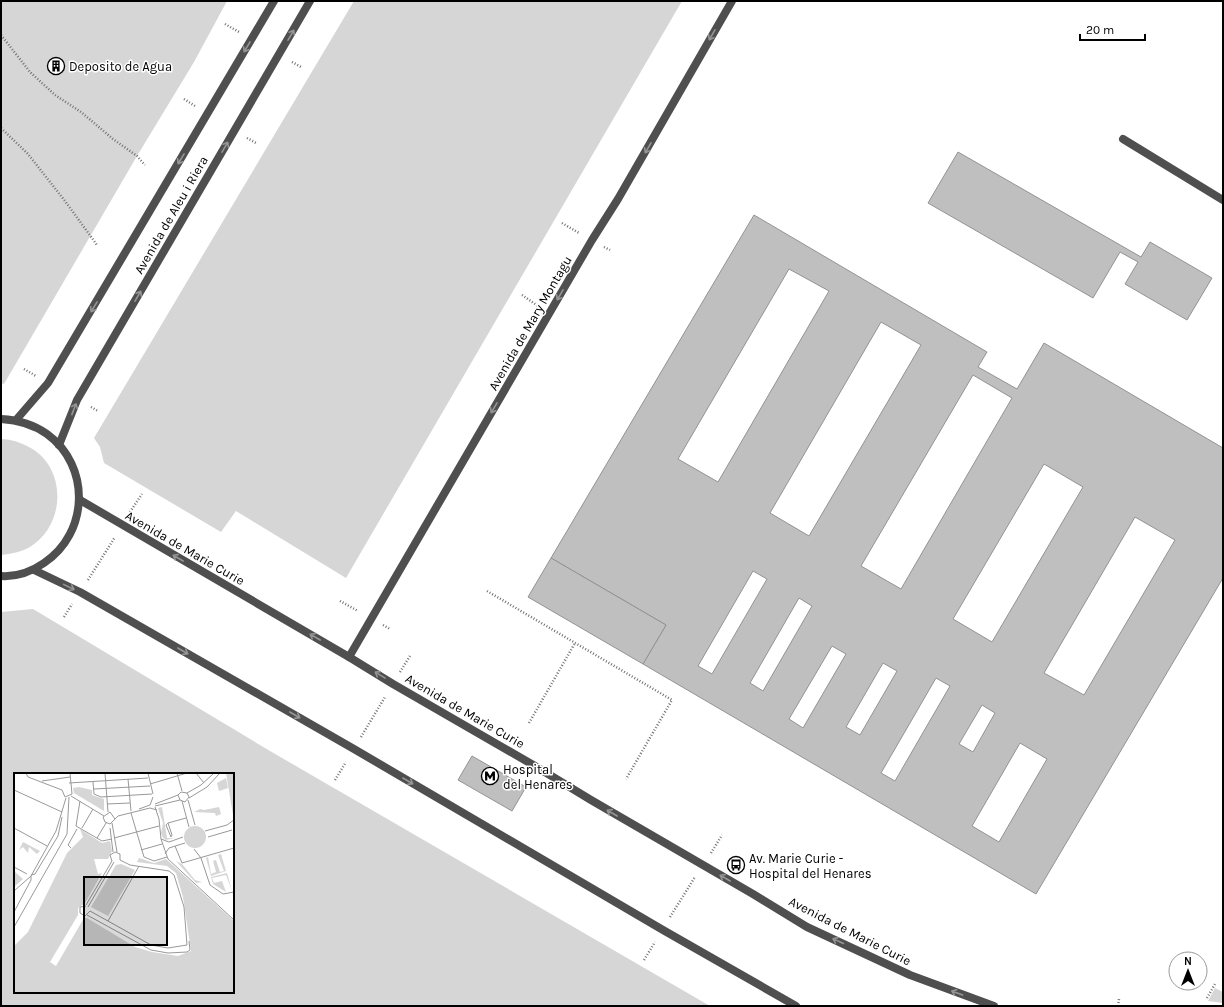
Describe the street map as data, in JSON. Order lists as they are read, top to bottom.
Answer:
{
  "streets": {
    "street": ["Avenida de Aleu i Riera", "Avenida de Mary Montagu", "Avenida de Marie Curie"]
  },
  "crossings": [
    ["Avenida de Mary Montagu", "Avenida de Marie Curie"]
  ],
  "one_way": ["Avenida de Mary Montagu", "Avenida de Marie Curie"],
  "places": {
    "building": ["Deposito de Agua"],
    "metro station": ["Hospital del Henares"],
    "bus stop": ["Av. Marie Curie - Hospital del Henares"]
  },
  "scale_bar": "20 m",
  "north": "top"
}
